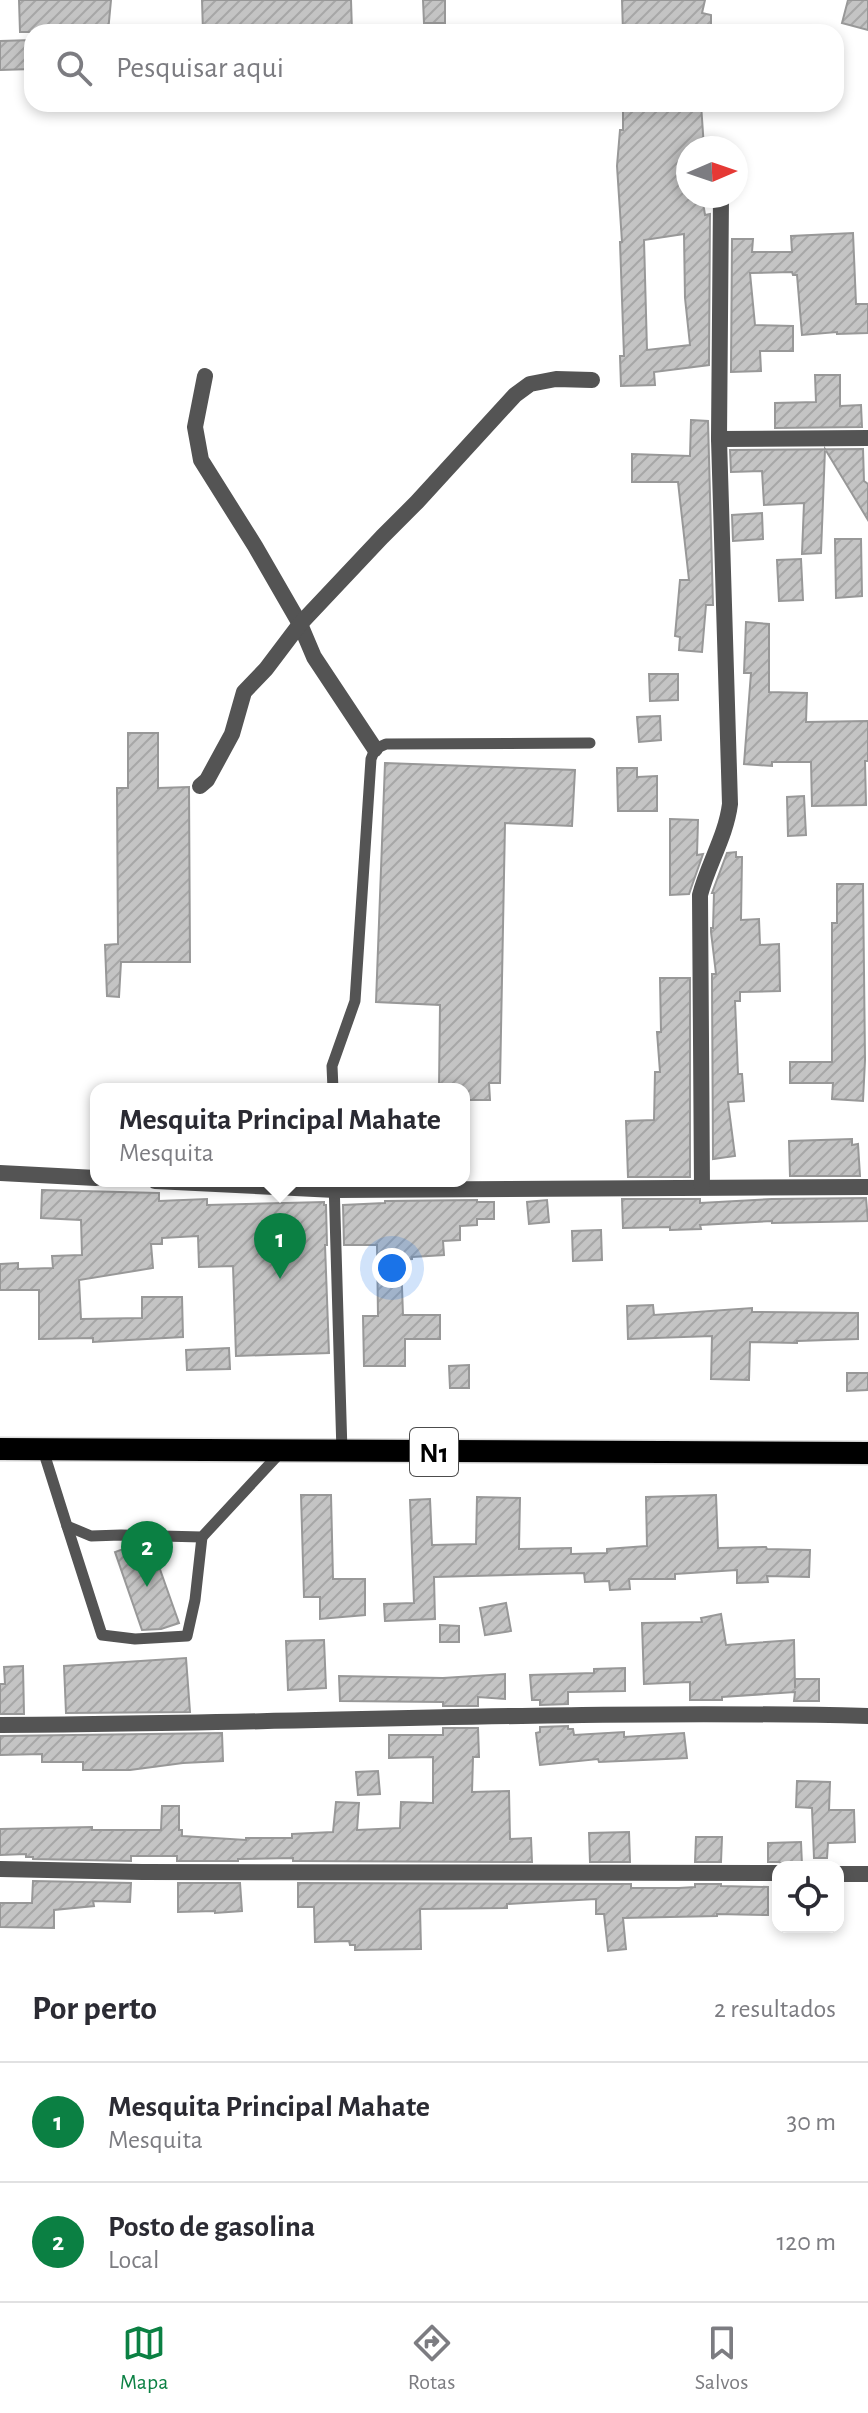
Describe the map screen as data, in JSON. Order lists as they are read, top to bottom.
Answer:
{
  "streets": {
    "highway": ["N1"]
  },
  "north": "right",
  "page": {
    "search": "Pesquisar aqui",
    "popup": ["Mesquita Principal Mahate", "Mesquita"],
    "pins": ["1", "2"],
    "heading": ["Por perto", "2 resultados"],
    "list": [
      {
        "mark": "1",
        "name": "Mesquita Principal Mahate",
        "note": "Mesquita",
        "value": "30 m"
      },
      {
        "mark": "2",
        "name": "Posto de gasolina",
        "note": "Local",
        "value": "120 m"
      }
    ],
    "nav": ["Mapa", "Rotas", "Salvos"]
  }
}
